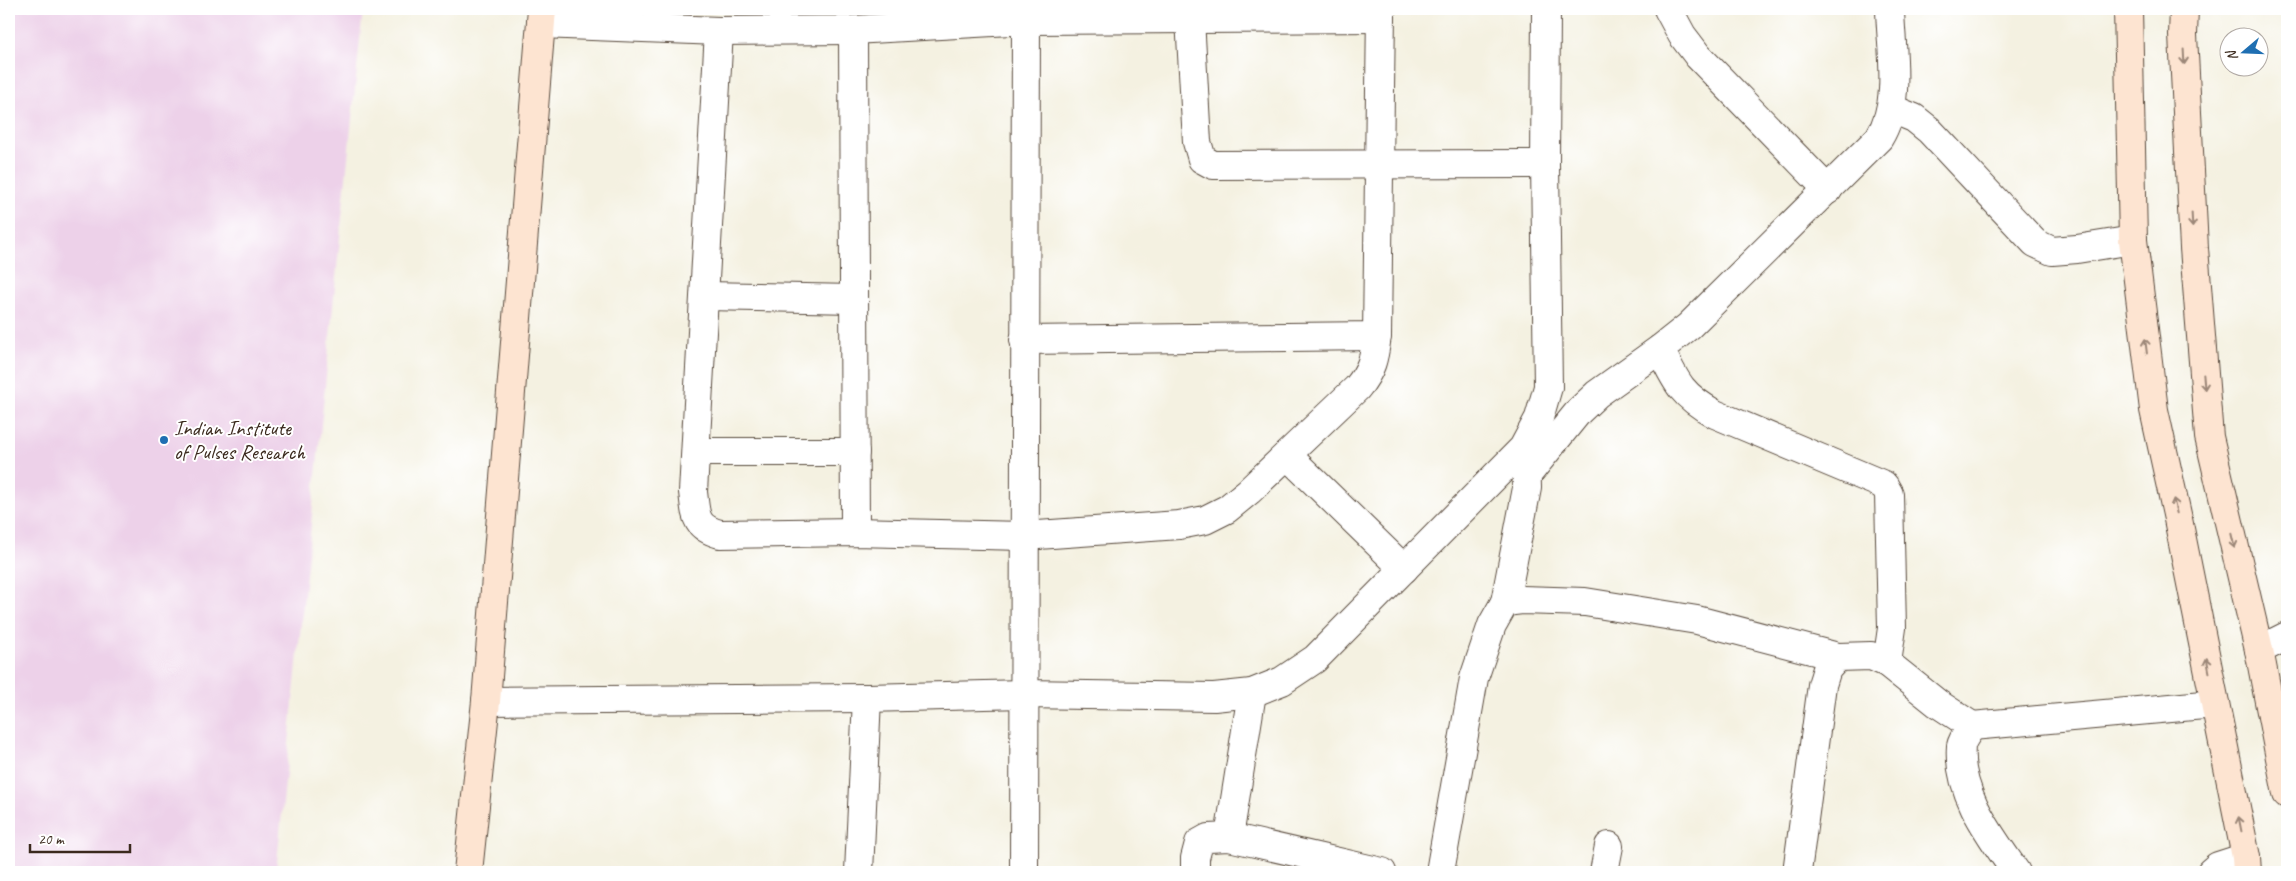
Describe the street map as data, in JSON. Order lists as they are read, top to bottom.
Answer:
{
  "places": ["Indian Institute of Pulses Research"],
  "scale_bar": "20 m",
  "north": "left"
}
